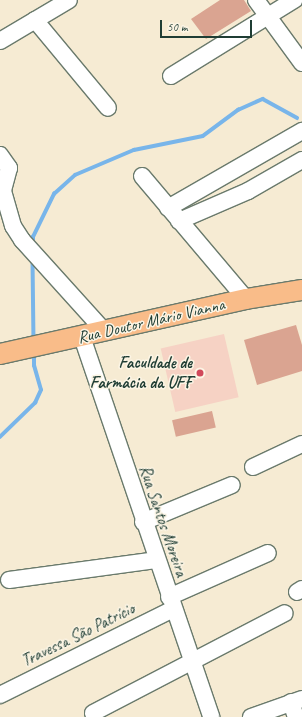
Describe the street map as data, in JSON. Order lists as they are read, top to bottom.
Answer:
{
  "streets": {
    "main road": ["Rua Doutor Mário Vianna"],
    "street": ["Rua Santos Moreira", "Travessa São Patrício"]
  },
  "crossings": [
    ["Rua Doutor Mário Vianna", "Rua Santos Moreira"],
    ["Rua Santos Moreira", "Travessa São Patrício"]
  ],
  "places": ["Faculdade de Farmácia da UFF"],
  "scale_bar": "50 m"
}
